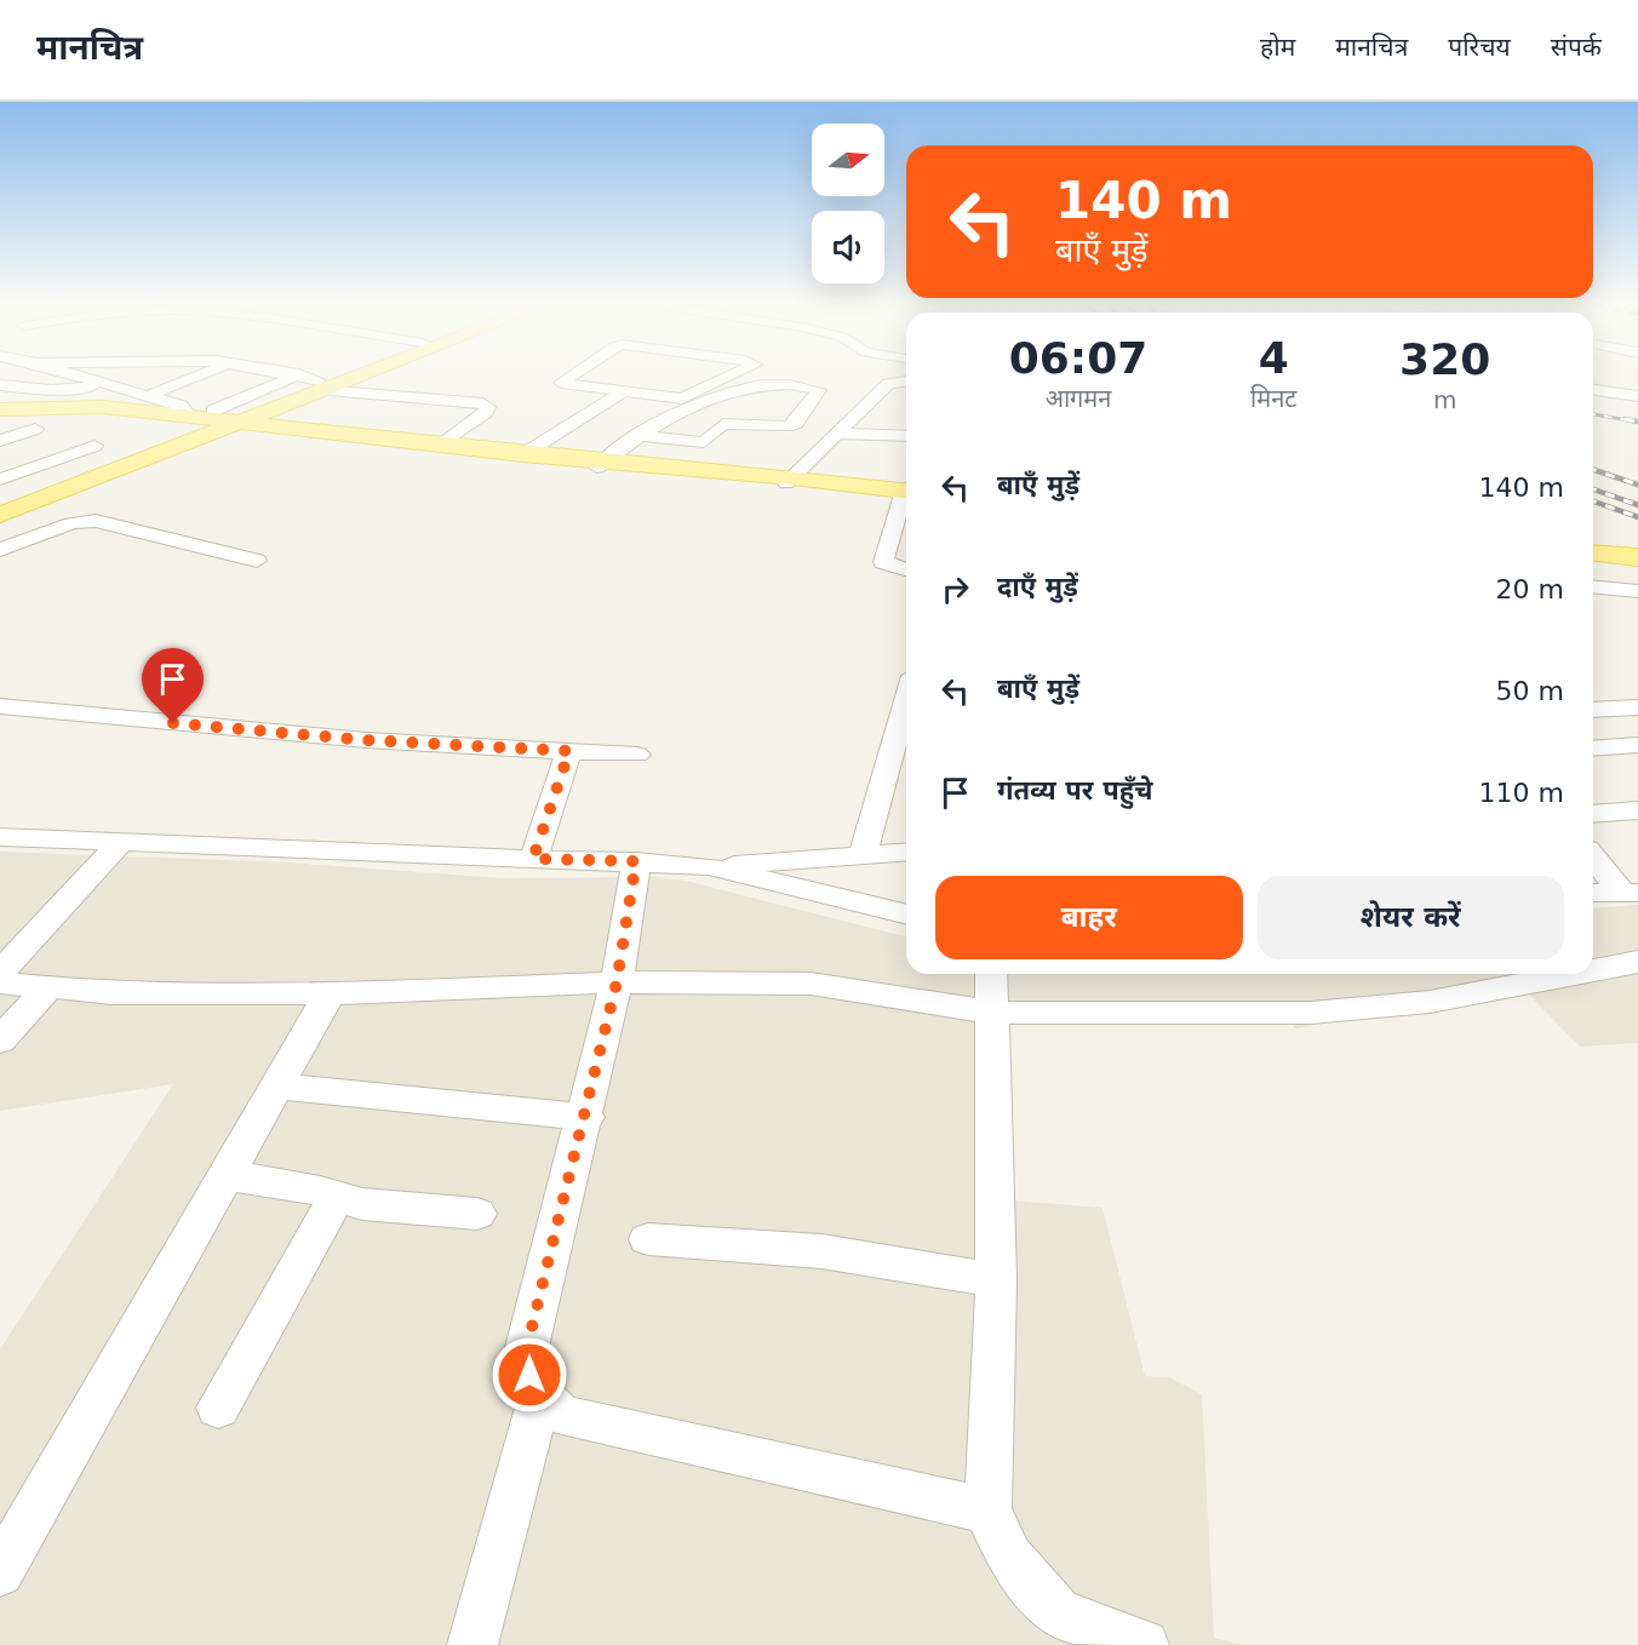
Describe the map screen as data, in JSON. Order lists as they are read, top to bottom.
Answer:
{
  "north": "right",
  "page": {
    "header": "मानचित्र",
    "nav": [
      "होम",
      "मानचित्र",
      "परिचय",
      "संपर्क"
    ],
    "turn": ["140 m", "बाएँ मुड़ें"],
    "eta": [
      "06:07",
      "आगमन",
      "4",
      "मिनट",
      "320",
      "m"
    ],
    "list": [
      {
        "name": "बाएँ मुड़ें",
        "value": "140 m"
      },
      {
        "name": "दाएँ मुड़ें",
        "value": "20 m"
      },
      {
        "name": "बाएँ मुड़ें",
        "value": "50 m"
      },
      {
        "name": "गंतव्य पर पहुँचे",
        "value": "110 m"
      }
    ],
    "buttons": ["बाहर", "शेयर करें"]
  }
}
